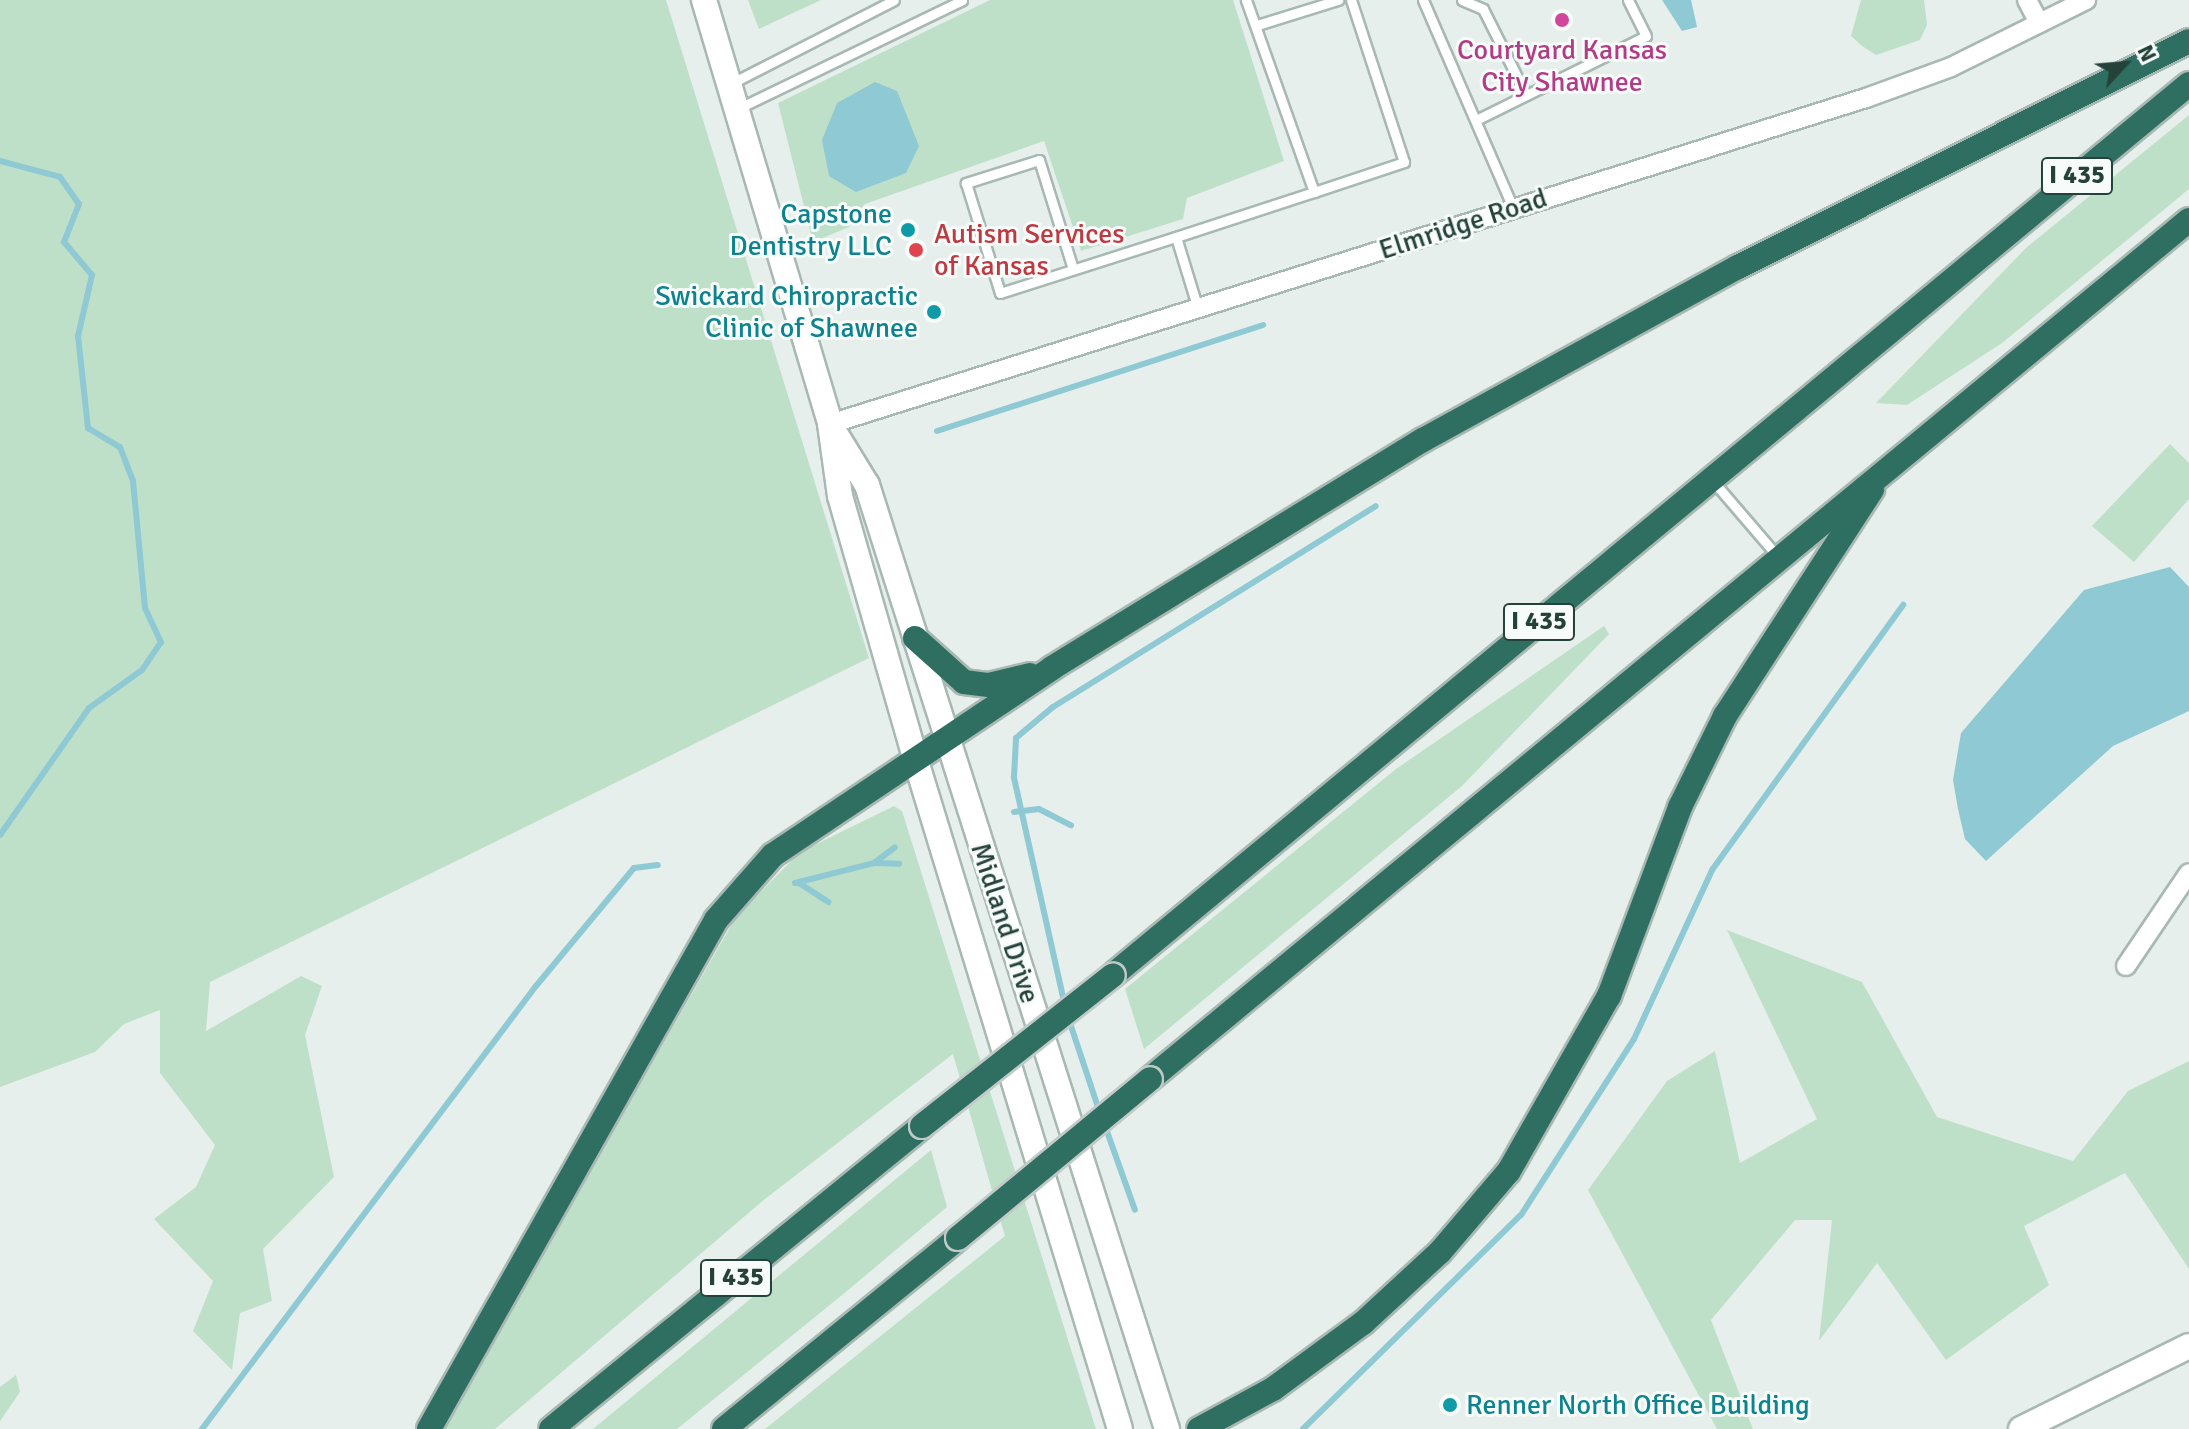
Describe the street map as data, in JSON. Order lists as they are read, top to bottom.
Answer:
{
  "streets": {
    "highway": ["I 435"],
    "main road": ["Midland Drive"],
    "street": ["Elmridge Road"]
  },
  "crossings": [
    ["Elmridge Road", "Midland Drive"]
  ],
  "places": [
    "Courtyard Kansas City Shawnee",
    "Capstone Dentistry LLC",
    "Autism Services of Kansas",
    "Swickard Chiropractic Clinic of Shawnee",
    "Renner North Office Building"
  ],
  "north": "top right"
}
